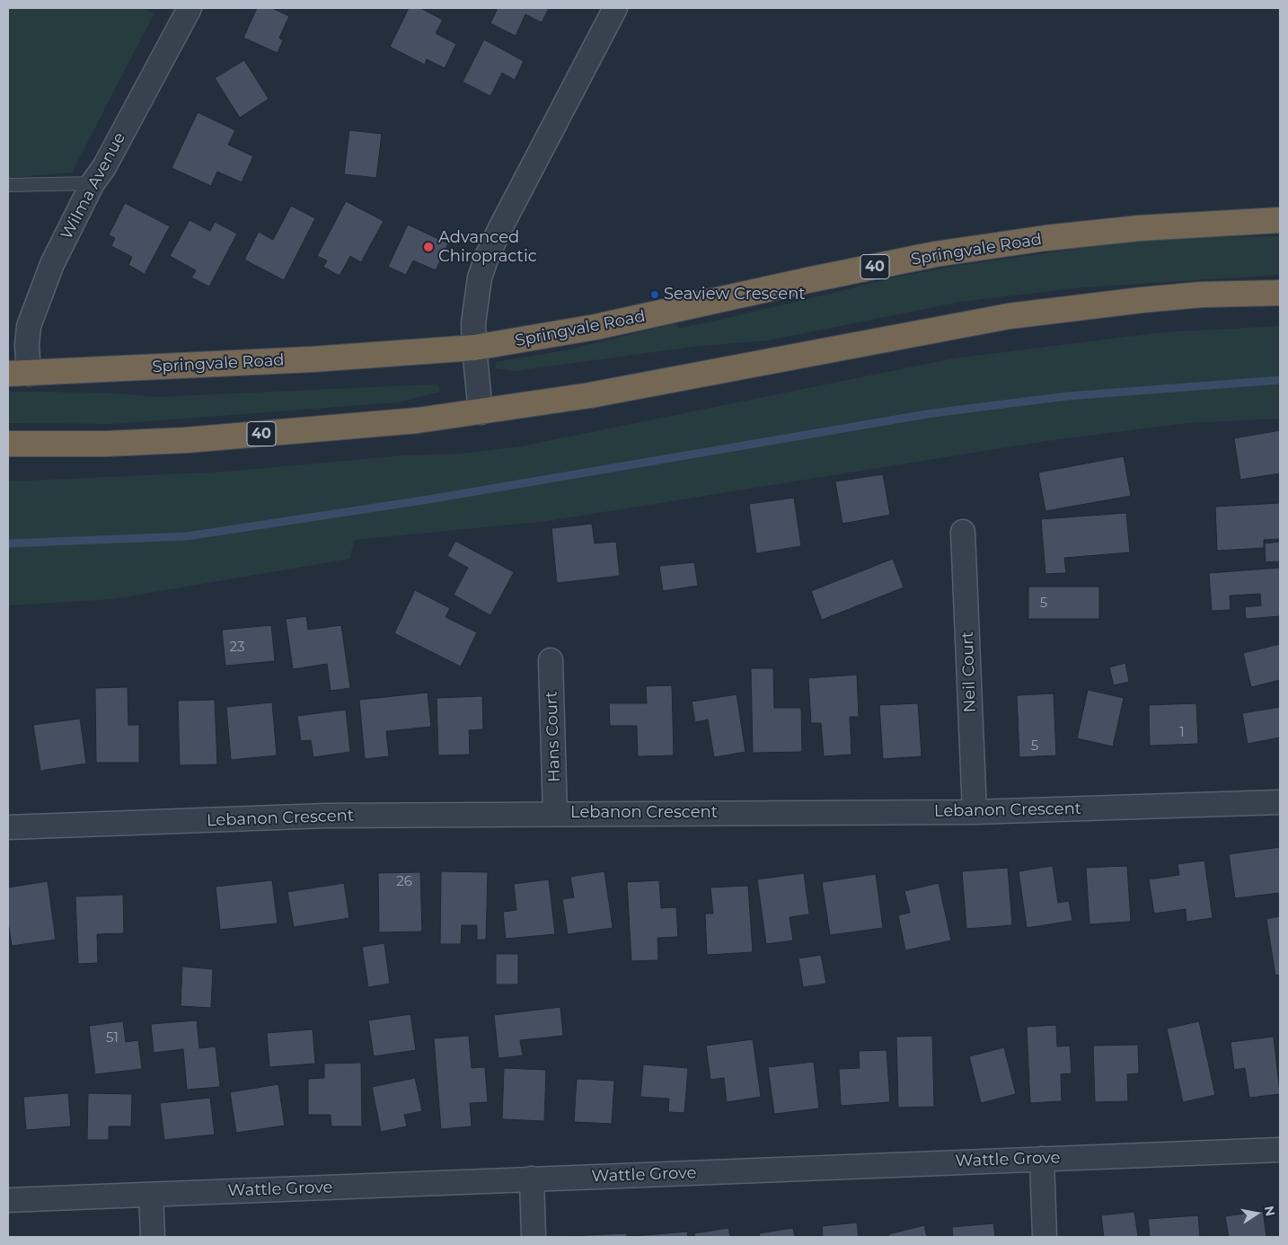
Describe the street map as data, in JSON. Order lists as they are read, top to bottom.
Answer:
{
  "streets": {
    "highway": ["Springvale Road", "40"],
    "street": [
      "Wilma Avenue",
      "Neil Court",
      "Hans Court",
      "Lebanon Crescent",
      "Wattle Grove"
    ]
  },
  "crossings": [
    ["Wilma Avenue", "Springvale Road"],
    ["Neil Court", "Lebanon Crescent"],
    ["Hans Court", "Lebanon Crescent"]
  ],
  "places": ["Advanced Chiropractic", "Seaview Crescent"],
  "house_numbers": [
    "5",
    "23",
    "1",
    "5",
    "26",
    "51"
  ],
  "north": "right"
}
